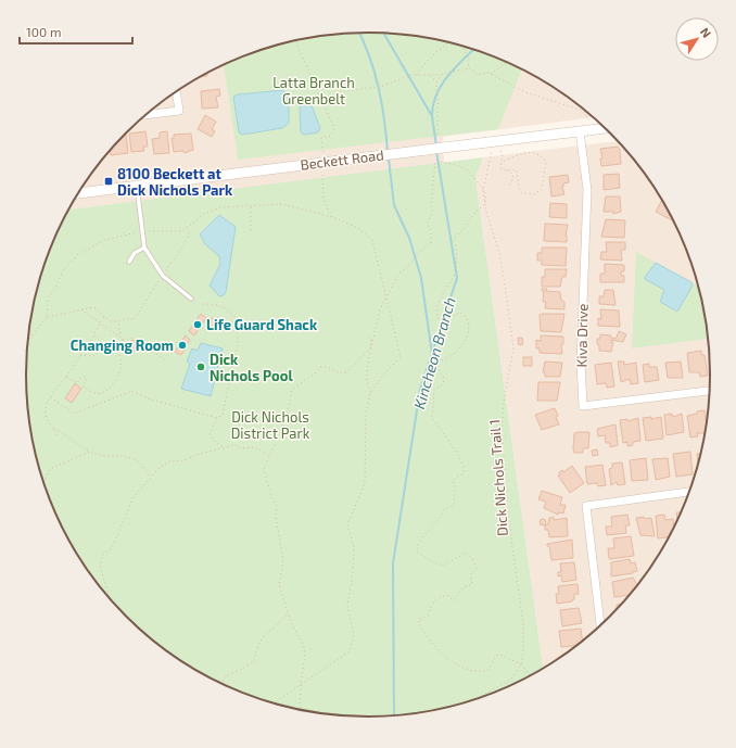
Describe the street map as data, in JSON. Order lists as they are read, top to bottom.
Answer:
{
  "streets": {
    "street": ["Beckett Road", "Kiva Drive"],
    "path": ["Dick Nichols Trail 1"]
  },
  "crossings": [
    ["Beckett Road", "Kiva Drive"]
  ],
  "water": ["Kincheon Branch"],
  "parks": ["Latta Branch Greenbelt", "Dick Nichols District Park"],
  "places": {
    "transit": ["8100 Beckett at Dick Nichols Park"],
    "other": ["Life Guard Shack", "Changing Room", "Dick Nichols Pool"]
  },
  "scale_bar": "100 m",
  "north": "top right"
}
